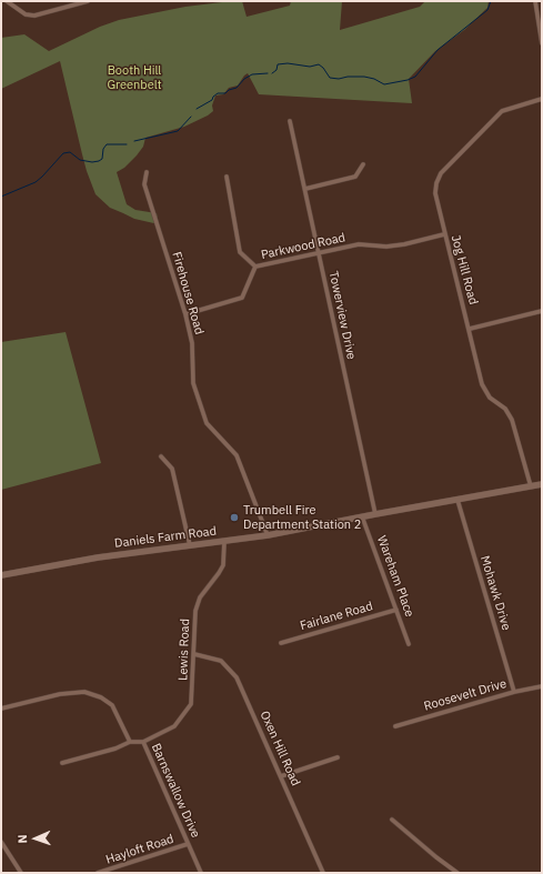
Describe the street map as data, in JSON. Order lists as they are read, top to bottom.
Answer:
{
  "streets": {
    "main road": ["Daniels Farm Road"],
    "street": [
      "Parkwood Road",
      "Jog Hill Road",
      "Firehouse Road",
      "Towerview Drive",
      "Wareham Place",
      "Mohawk Drive",
      "Fairlane Road",
      "Lewis Road",
      "Roosevelt Drive",
      "Oxen Hill Road",
      "Barnswallow Drive",
      "Hayloft Road"
    ]
  },
  "crossings": [
    ["Parkwood Road", "Jog Hill Road"],
    ["Parkwood Road", "Firehouse Road"],
    ["Parkwood Road", "Towerview Drive"],
    ["Jog Hill Road", "Daniels Farm Road"],
    ["Firehouse Road", "Daniels Farm Road"],
    ["Towerview Drive", "Daniels Farm Road"],
    ["Daniels Farm Road", "Wareham Place"],
    ["Daniels Farm Road", "Mohawk Drive"],
    ["Daniels Farm Road", "Lewis Road"],
    ["Wareham Place", "Fairlane Road"],
    ["Mohawk Drive", "Roosevelt Drive"],
    ["Lewis Road", "Oxen Hill Road"],
    ["Lewis Road", "Barnswallow Drive"],
    ["Barnswallow Drive", "Hayloft Road"]
  ],
  "parks": ["Booth Hill Greenbelt"],
  "places": ["Trumbell Fire Department Station 2"],
  "north": "left"
}
